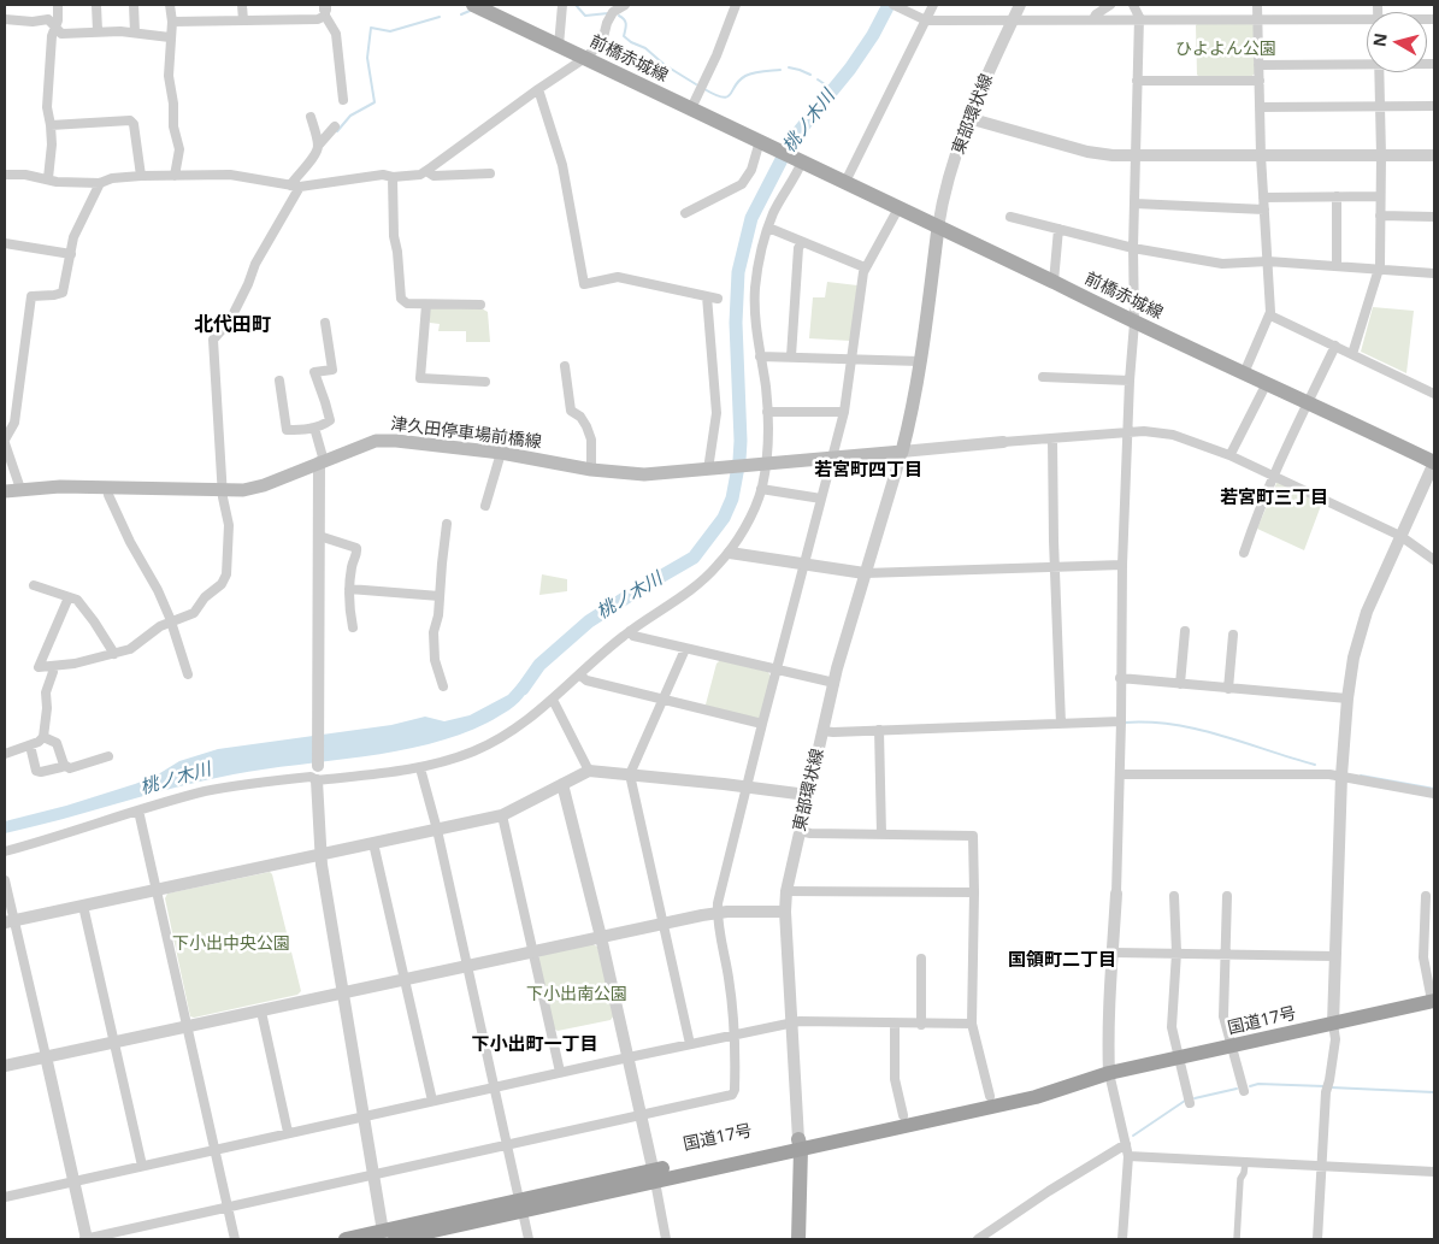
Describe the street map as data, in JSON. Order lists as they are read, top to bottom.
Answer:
{
  "streets": {
    "highway": ["国道17号"],
    "main road": ["前橋赤城線", "津久田停車場前橋線"],
    "street": ["東部環状線"]
  },
  "crossings": [
    ["前橋赤城線", "東部環状線"],
    ["東部環状線", "国道17号"]
  ],
  "districts": [
    "北代田町",
    "若宮町四丁目",
    "若宮町三丁目",
    "国領町二丁目",
    "下小出町一丁目"
  ],
  "water": ["桃ノ木川"],
  "parks": ["ひよよん公園", "下小出中央公園", "下小出南公園"],
  "north": "left"
}
